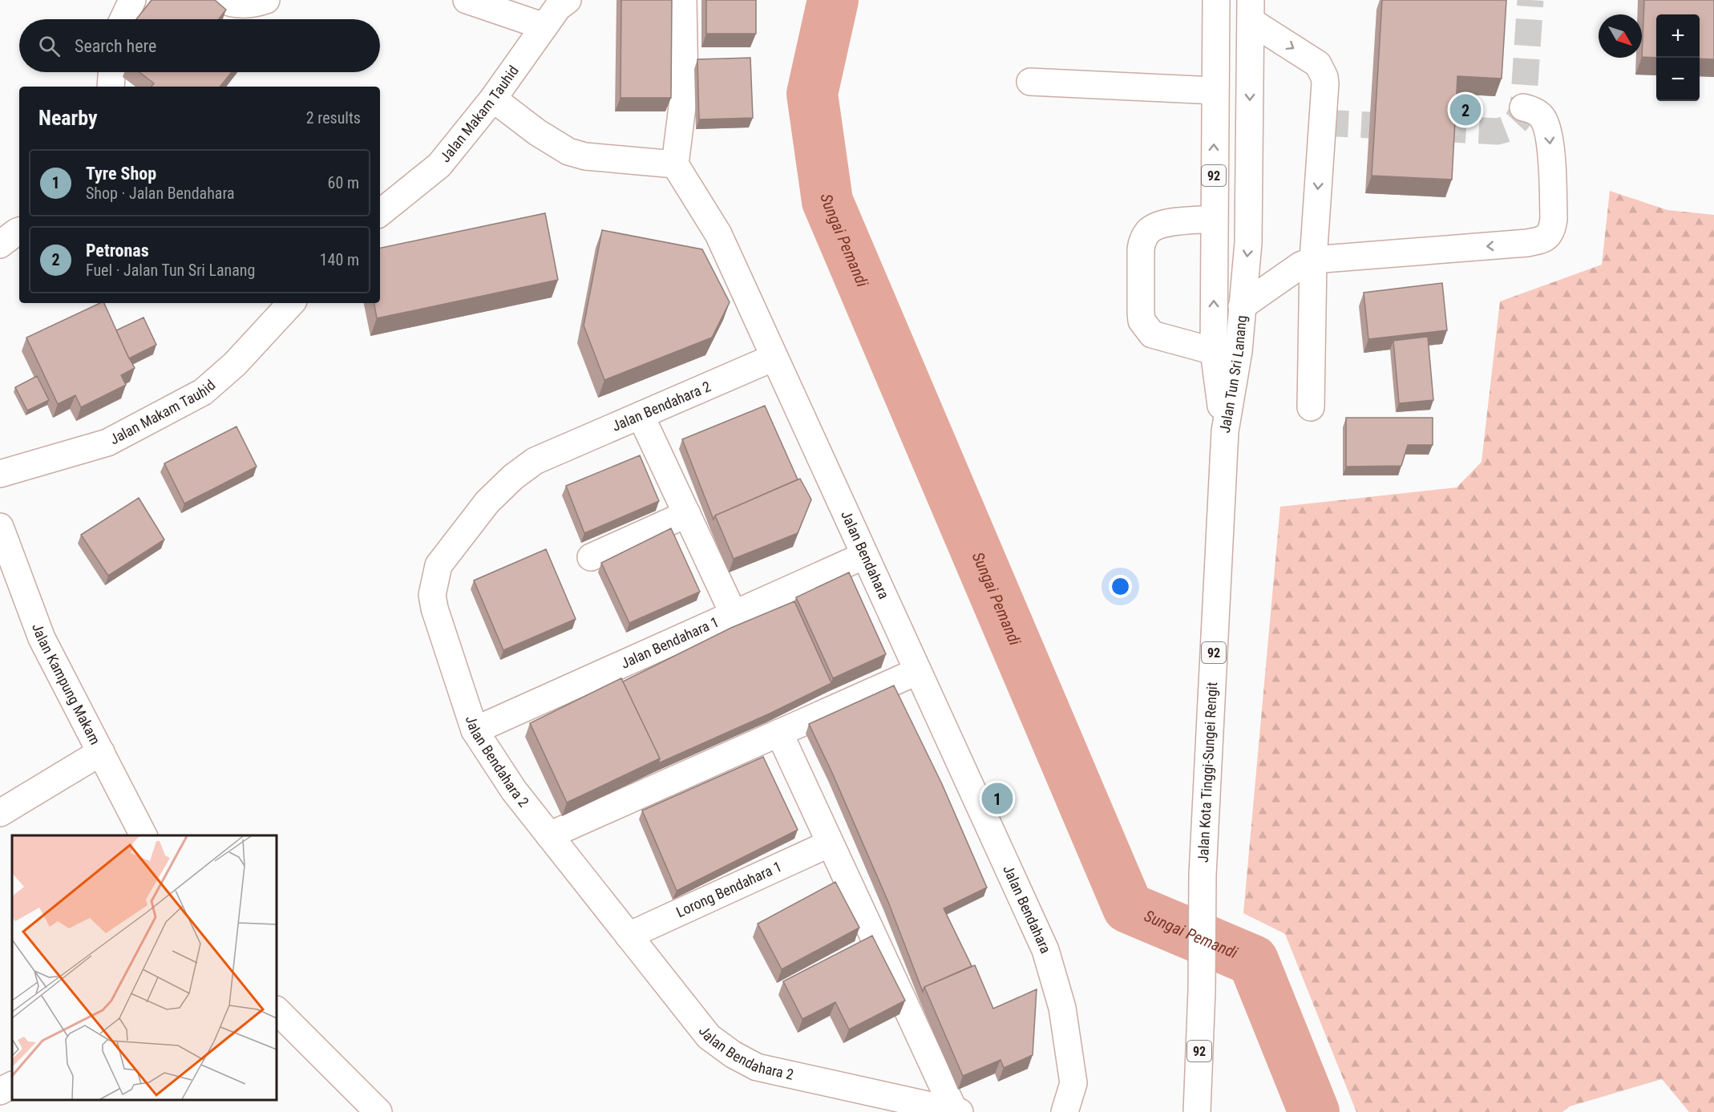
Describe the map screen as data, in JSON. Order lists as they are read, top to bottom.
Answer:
{
  "streets": {
    "street": [
      "Jalan Makam Tauhid",
      "92",
      "Jalan Tun Sri Lanang",
      "Jalan Bendahara 2",
      "Jalan Bendahara",
      "Jalan Bendahara 1",
      "Jalan Kampung Makam",
      "Jalan Kota Tinggi-Sungei Rengit",
      "Lorong Bendahara 1"
    ]
  },
  "crossings": [
    ["Jalan Tun Sri Lanang", "Jalan Kota Tinggi-Sungei Rengit"],
    ["Jalan Bendahara 2", "Jalan Bendahara"],
    ["Jalan Bendahara 2", "Jalan Bendahara 1"],
    ["Jalan Bendahara 2", "Lorong Bendahara 1"],
    ["Jalan Bendahara", "Jalan Bendahara 1"]
  ],
  "water": ["Sungai Pemandi"],
  "north": "bottom right",
  "page": {
    "map_buttons": ["+", "−"],
    "search": "Search here",
    "heading": ["Nearby", "2 results"],
    "pins": ["2", "1"],
    "list": [
      {
        "mark": "1",
        "name": "Tyre Shop",
        "note": "Shop · Jalan Bendahara",
        "value": "60 m"
      },
      {
        "mark": "2",
        "name": "Petronas",
        "note": "Fuel · Jalan Tun Sri Lanang",
        "value": "140 m"
      }
    ]
  }
}
